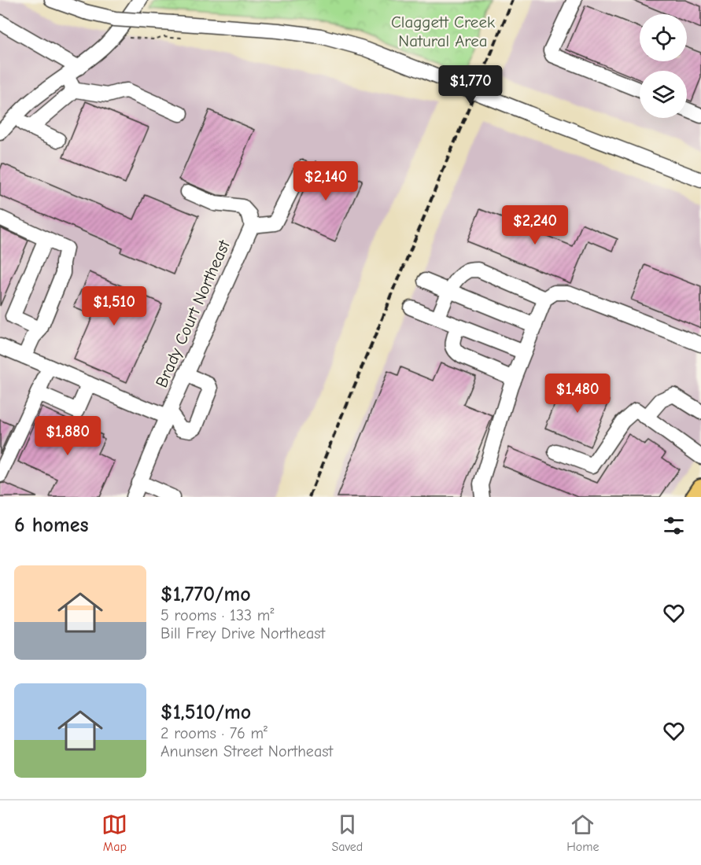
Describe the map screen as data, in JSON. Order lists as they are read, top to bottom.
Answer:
{
  "streets": {
    "street": ["Brady Court Northeast"]
  },
  "parks": ["Claggett Creek Natural Area"],
  "page": {
    "price": [
      "$1,770",
      "$2,140",
      "$2,240",
      "$1,510",
      "$1,480",
      "$1,880"
    ],
    "heading": "6 homes",
    "list": [
      {
        "name": "$1,770/mo",
        "note": "5 rooms · 133 m² · Bill Frey Drive Northeast"
      },
      {
        "name": "$1,510/mo",
        "note": "2 rooms · 76 m² · Anunsen Street Northeast"
      }
    ],
    "tabs": ["Map", "Saved", "Home"]
  }
}
